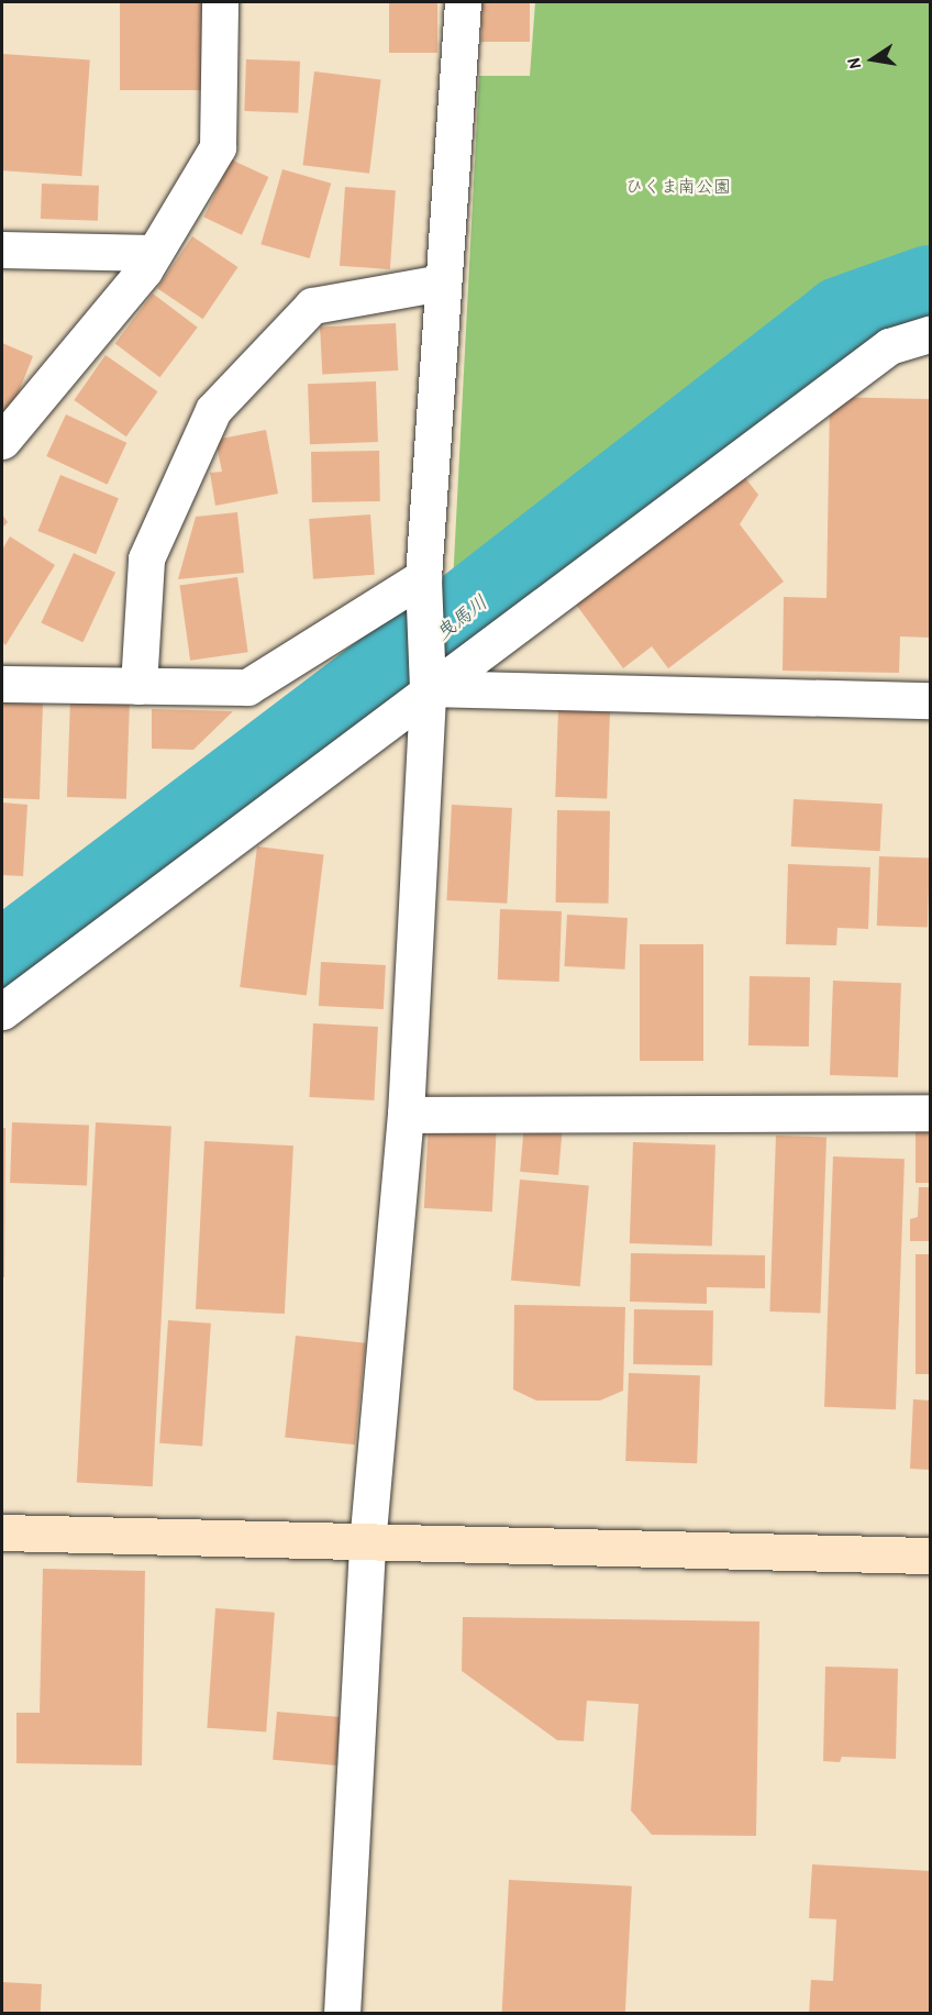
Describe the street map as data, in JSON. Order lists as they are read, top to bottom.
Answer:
{
  "water": ["曳馬川"],
  "parks": ["ひくま南公園"],
  "north": "left"
}
